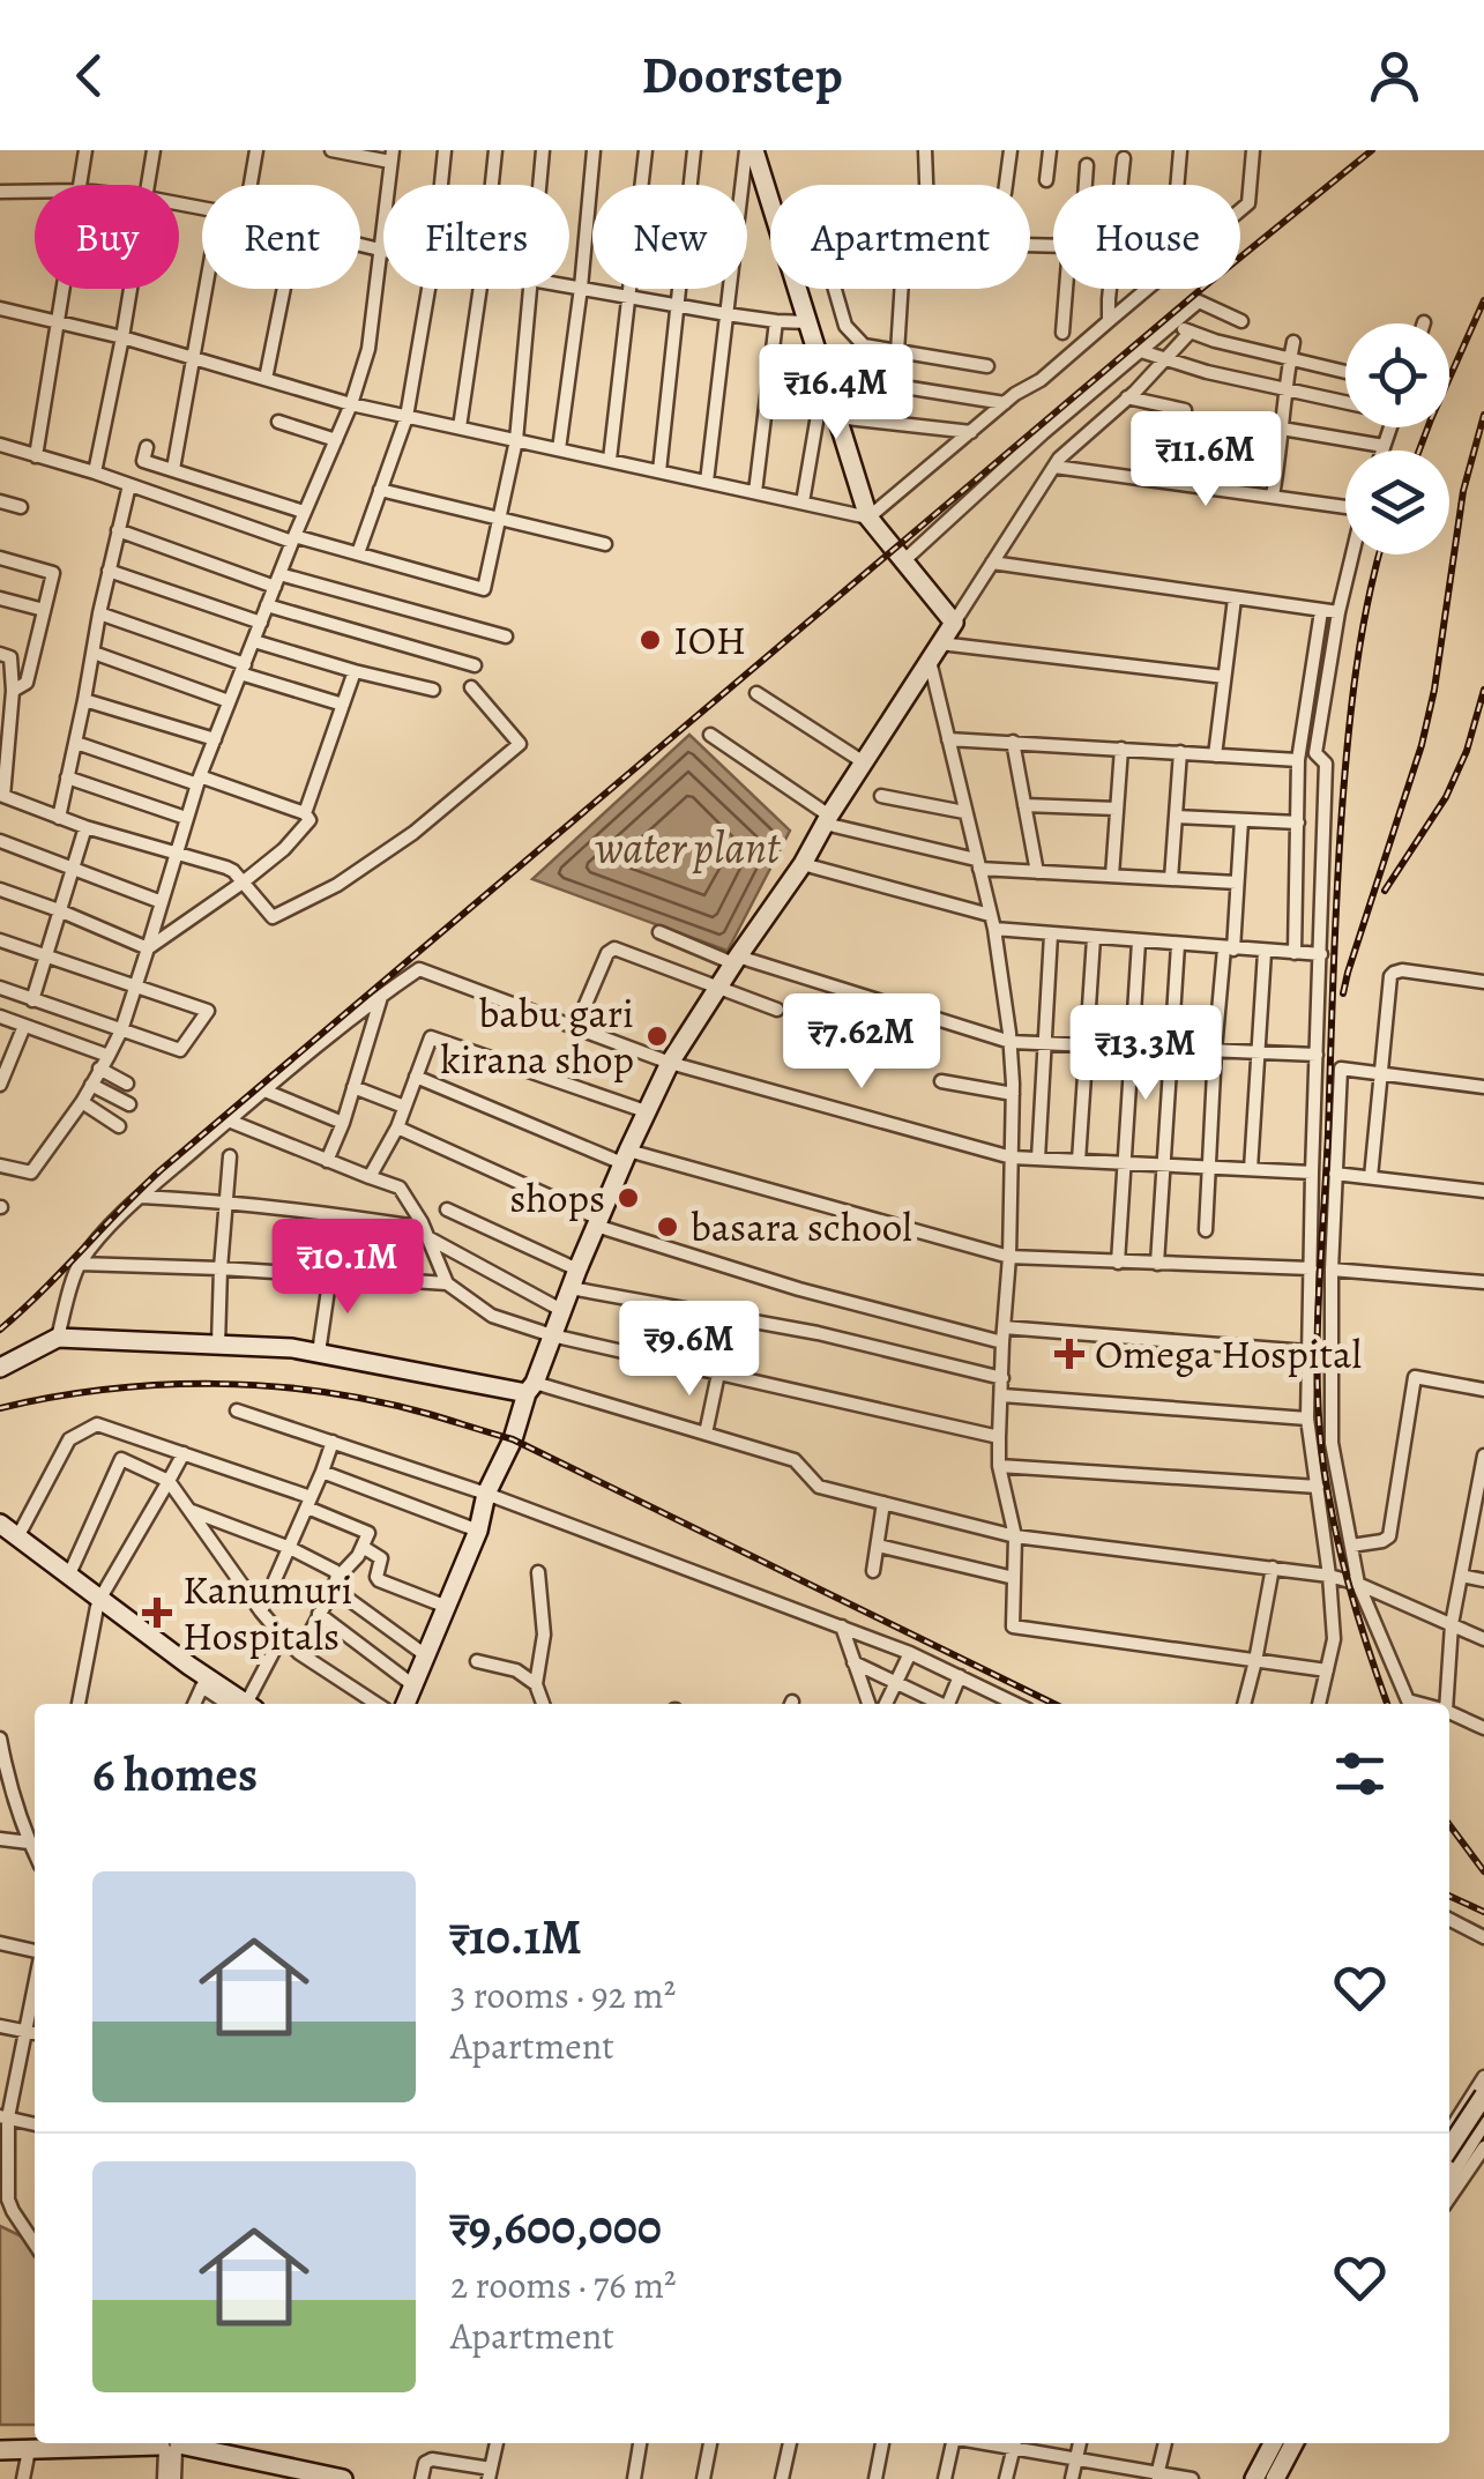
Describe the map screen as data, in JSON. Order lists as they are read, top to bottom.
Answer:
{
  "water": ["water plant"],
  "places": {
    "other": [
      "IOH",
      "babu gari kirana shop",
      "shops",
      "basara school"
    ],
    "health": ["Omega Hospital", "Kanumuri Hospitals"]
  },
  "page": {
    "header": "Doorstep",
    "chip": [
      "Buy",
      "Rent",
      "Filters",
      "New",
      "Apartment",
      "House"
    ],
    "price": [
      "₹16.4M",
      "₹11.6M",
      "₹7.62M",
      "₹13.3M",
      "₹10.1M",
      "₹9.6M"
    ],
    "heading": "6 homes",
    "list": [
      {
        "name": "₹10.1M",
        "note": "3 rooms · 92 m² · Apartment"
      },
      {
        "name": "₹9,600,000",
        "note": "2 rooms · 76 m² · Apartment"
      }
    ]
  }
}
